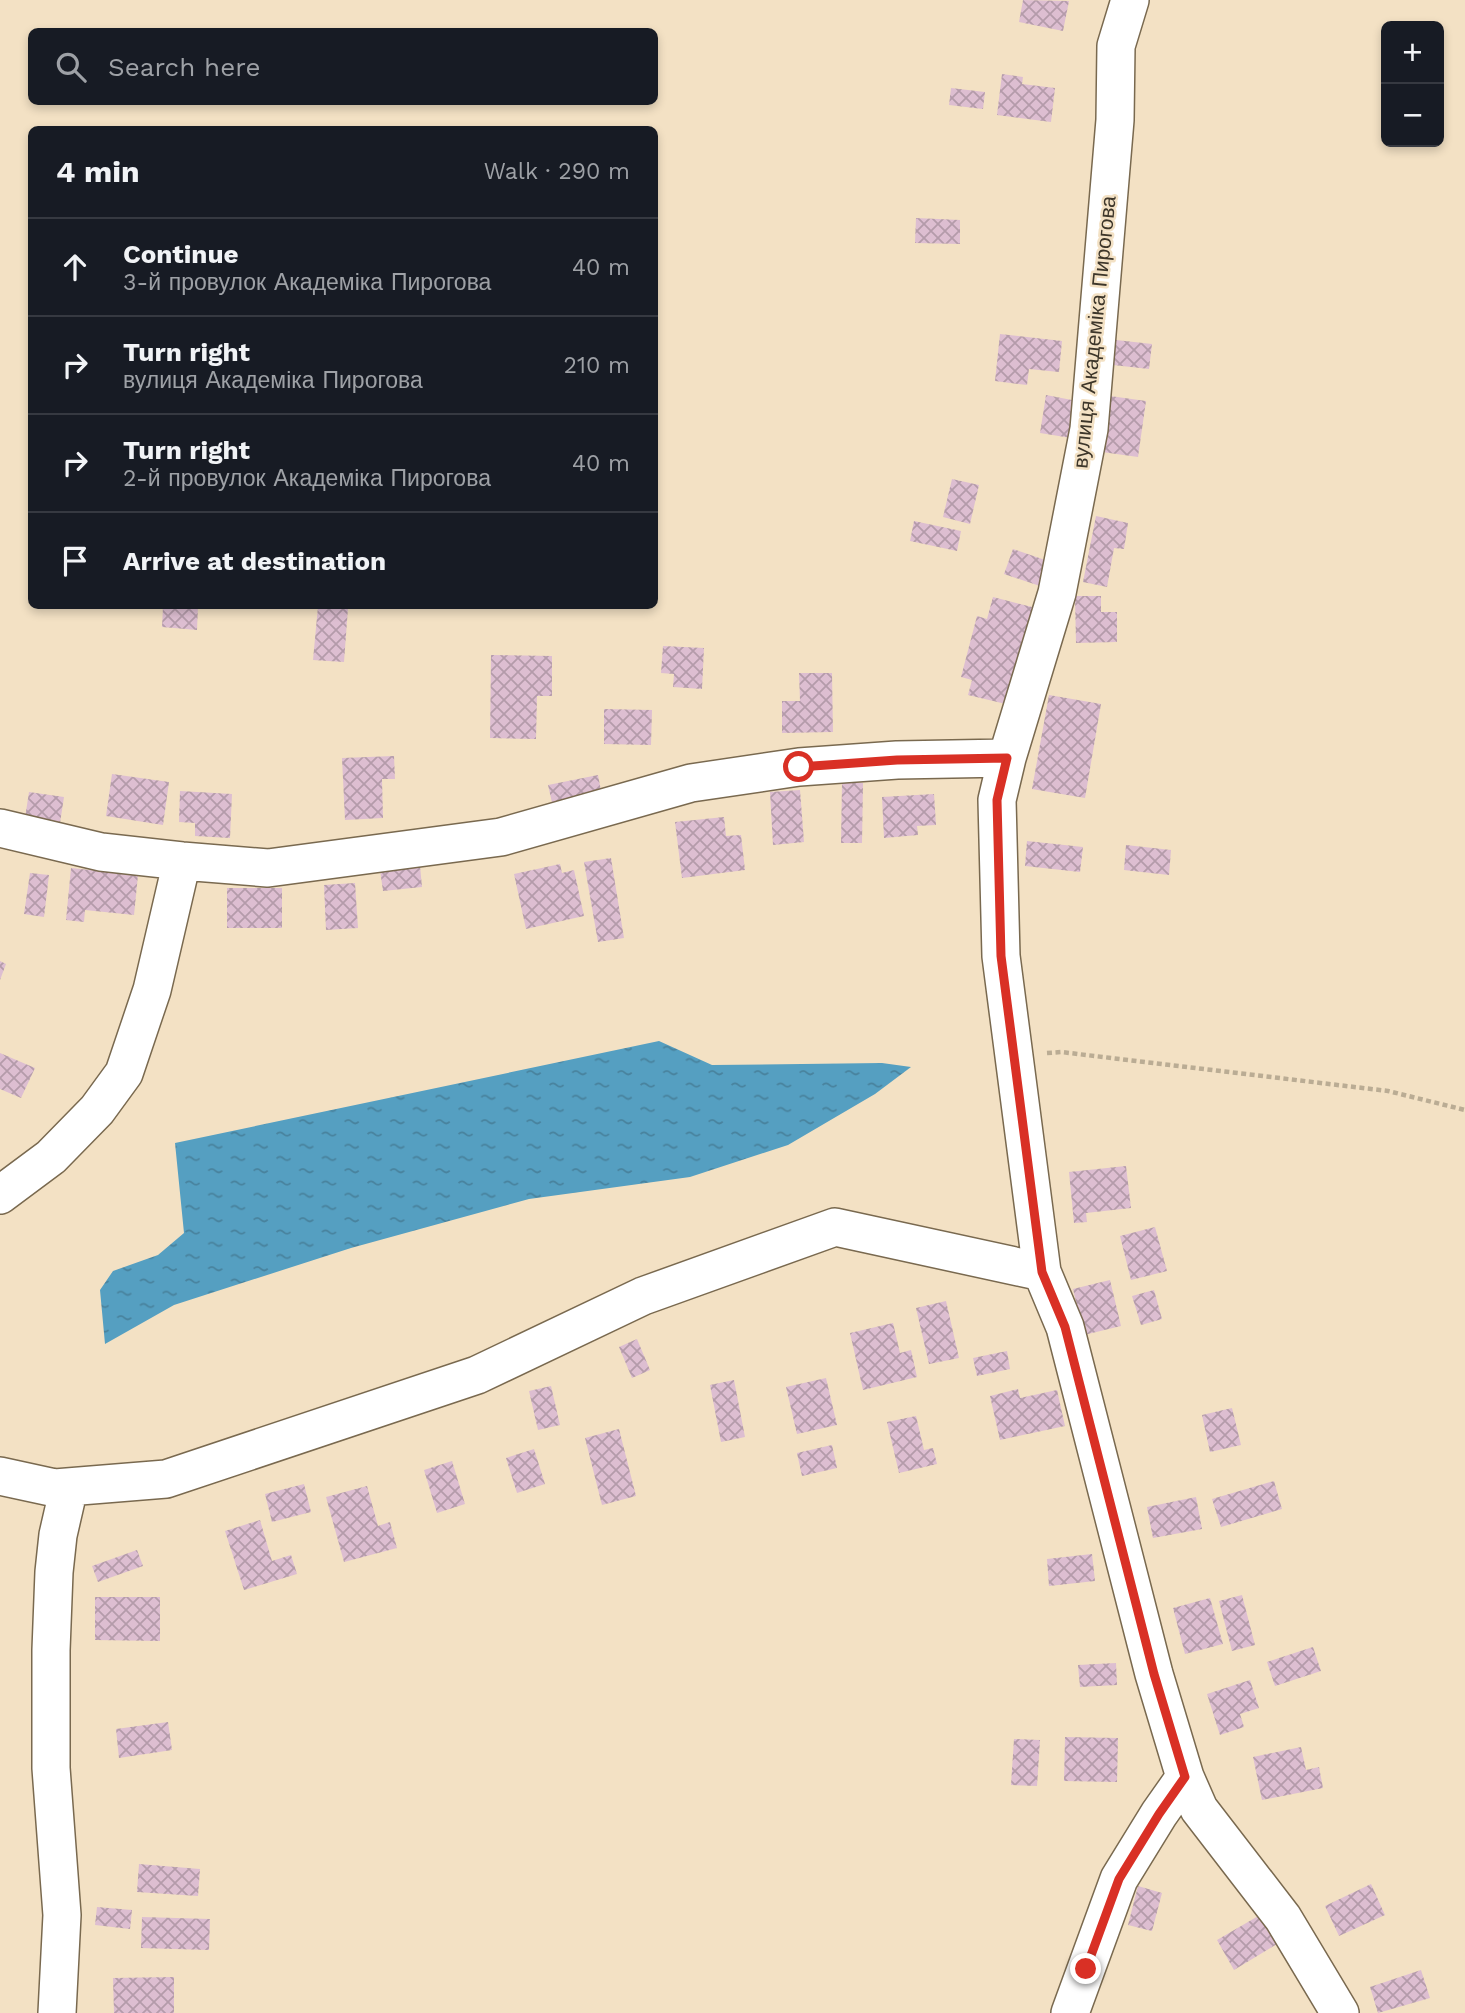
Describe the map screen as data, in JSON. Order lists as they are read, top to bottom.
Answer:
{
  "streets": {
    "street": ["вулиця Академіка Пирогова"]
  },
  "page": {
    "map_buttons": ["+", "−"],
    "search": "Search here",
    "heading": ["4 min", "Walk · 290 m"],
    "list": [
      ["Continue", "3-й провулок Академіка Пирогова", "40 m"],
      ["Turn right", "вулиця Академіка Пирогова", "210 m"],
      ["Turn right", "2-й провулок Академіка Пирогова", "40 m"],
      "Arrive at destination"
    ]
  }
}
